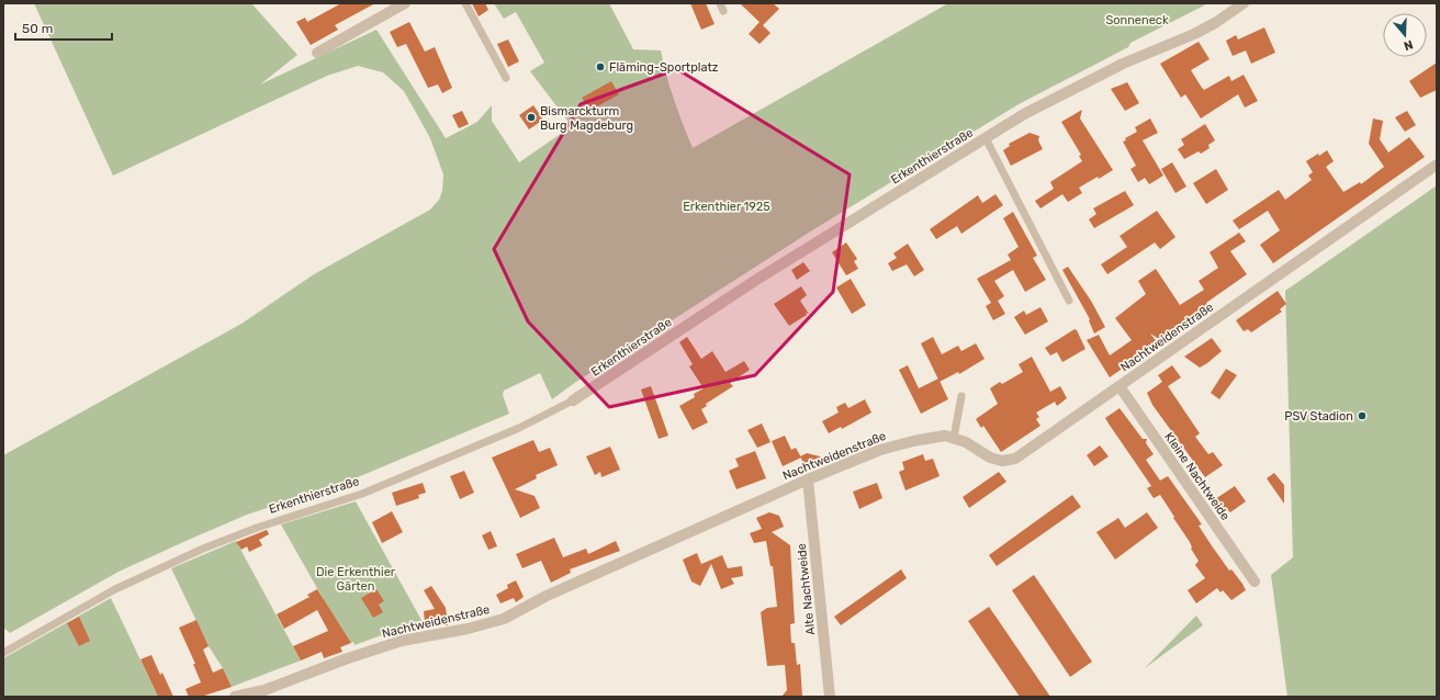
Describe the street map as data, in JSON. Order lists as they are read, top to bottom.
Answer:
{
  "streets": {
    "street": [
      "Erkenthierstraße",
      "Nachtweidenstraße",
      "Kleine Nachtweide",
      "Alte Nachtweide"
    ]
  },
  "crossings": [
    ["Nachtweidenstraße", "Kleine Nachtweide"],
    ["Nachtweidenstraße", "Alte Nachtweide"]
  ],
  "parks": ["Sonneneck", "Erkenthier 1925", "Die Erkenthier Gärten"],
  "places": ["Fläming-Sportplatz", "Bismarckturm Burg Magdeburg", "PSV Stadion"],
  "scale_bar": "50 m",
  "north": "bottom"
}
